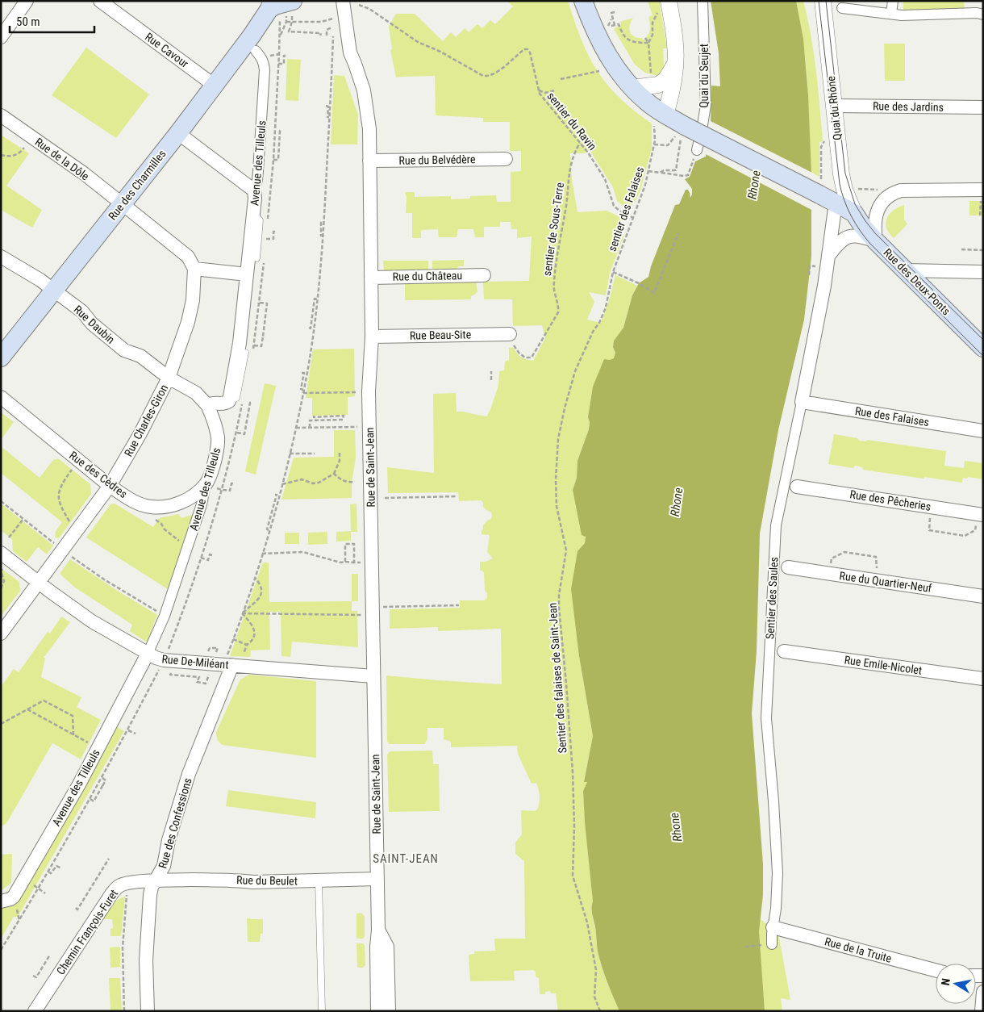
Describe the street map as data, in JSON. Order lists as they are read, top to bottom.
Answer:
{
  "streets": {
    "main road": ["Rue des Charmilles", "Rue des Deux-Ponts"],
    "street": [
      "Rue Cavour",
      "Quai du Seujet",
      "Rue des Jardins",
      "Quai du Rhône",
      "Rue de la Dôle",
      "Rue du Belvédère",
      "Avenue des Tilleuls",
      "Rue du Château",
      "Rue Daubin",
      "Rue Beau-Site",
      "Rue des Falaises",
      "Rue Charles-Giron",
      "Rue de Saint-Jean",
      "Rue des Cèdres",
      "Rue des Pêcheries",
      "Rue du Quartier-Neuf",
      "Sentier des Saules",
      "Rue De-Miléant",
      "Rue Emile-Nicolet",
      "Rue des Confessions",
      "Rue du Beulet",
      "Chemin François-Furet",
      "Rue de la Truite"
    ],
    "path": [
      "sentier du Ravin",
      "sentier des Falaises",
      "sentier de Sous-Terre",
      "Sentier des falaises de Saint-Jean"
    ]
  },
  "crossings": [
    ["Rue Cavour", "Rue des Charmilles"],
    ["Rue des Jardins", "Quai du Rhône"],
    ["Quai du Rhône", "Rue des Deux-Ponts"],
    ["sentier du Ravin", "sentier des Falaises"],
    ["sentier du Ravin", "sentier de Sous-Terre"],
    ["Rue de la Dôle", "Rue des Charmilles"],
    ["Rue du Belvédère", "Rue de Saint-Jean"],
    ["Avenue des Tilleuls", "Rue des Charmilles"],
    ["Avenue des Tilleuls", "Rue Daubin"],
    ["Avenue des Tilleuls", "Rue des Cèdres"],
    ["Avenue des Tilleuls", "Rue De-Miléant"],
    ["Rue des Charmilles", "Rue Daubin"],
    ["sentier des Falaises", "Sentier des falaises de Saint-Jean"],
    ["sentier de Sous-Terre", "Rue Beau-Site"],
    ["Rue du Château", "Rue de Saint-Jean"],
    ["Rue Daubin", "Rue Charles-Giron"],
    ["Rue Beau-Site", "Rue de Saint-Jean"],
    ["Rue des Falaises", "Sentier des Saules"],
    ["Rue Charles-Giron", "Rue des Cèdres"],
    ["Rue Charles-Giron", "Rue De-Miléant"],
    ["Rue de Saint-Jean", "Rue De-Miléant"],
    ["Rue de Saint-Jean", "Rue du Beulet"],
    ["Sentier des Saules", "Rue de la Truite"],
    ["Rue De-Miléant", "Rue des Confessions"],
    ["Rue des Confessions", "Rue du Beulet"],
    ["Rue des Confessions", "Chemin François-Furet"],
    ["Rue du Beulet", "Chemin François-Furet"]
  ],
  "districts": ["SAINT-JEAN"],
  "water": ["Rhone"],
  "scale_bar": "50 m",
  "north": "left"
}
